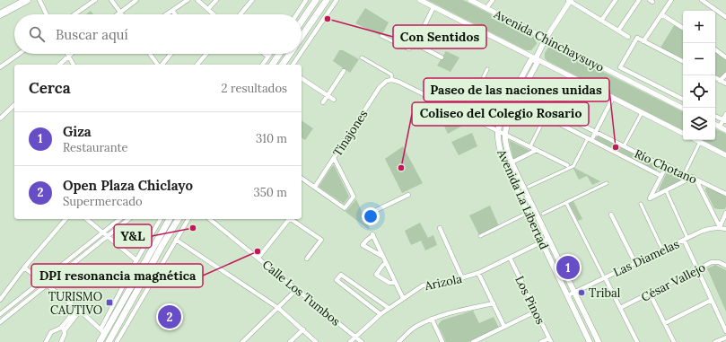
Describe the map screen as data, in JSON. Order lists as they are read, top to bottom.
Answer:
{
  "streets": {
    "main road": ["Avenida La Libertad"],
    "street": [
      "Avenida Chinchaysuyo",
      "Tinajones",
      "Río Chotano",
      "Las Diamelas",
      "Arizola",
      "César Vallejo",
      "Calle Los Tumbos",
      "Los Pinos"
    ]
  },
  "crossings": [
    ["Avenida Chinchaysuyo", "Avenida La Libertad"],
    ["Avenida La Libertad", "Las Diamelas"],
    ["Avenida La Libertad", "Arizola"],
    ["Arizola", "Calle Los Tumbos"],
    ["Arizola", "Los Pinos"]
  ],
  "places": {
    "other": [
      "Con Sentidos",
      "Paseo de las naciones unidas",
      "Coliseo del Colegio Rosario",
      "Y&L",
      "DPI resonancia magnética",
      "Tribal"
    ],
    "transit": ["TURISMO CAUTIVO"]
  },
  "page": {
    "map_buttons": ["+", "−"],
    "search": "Buscar aquí",
    "heading": ["Cerca", "2 resultados"],
    "list": [
      {
        "mark": "1",
        "name": "Giza",
        "note": "Restaurante",
        "value": "310 m"
      },
      {
        "mark": "2",
        "name": "Open Plaza Chiclayo",
        "note": "Supermercado",
        "value": "350 m"
      }
    ],
    "pins": ["1", "2"]
  }
}
